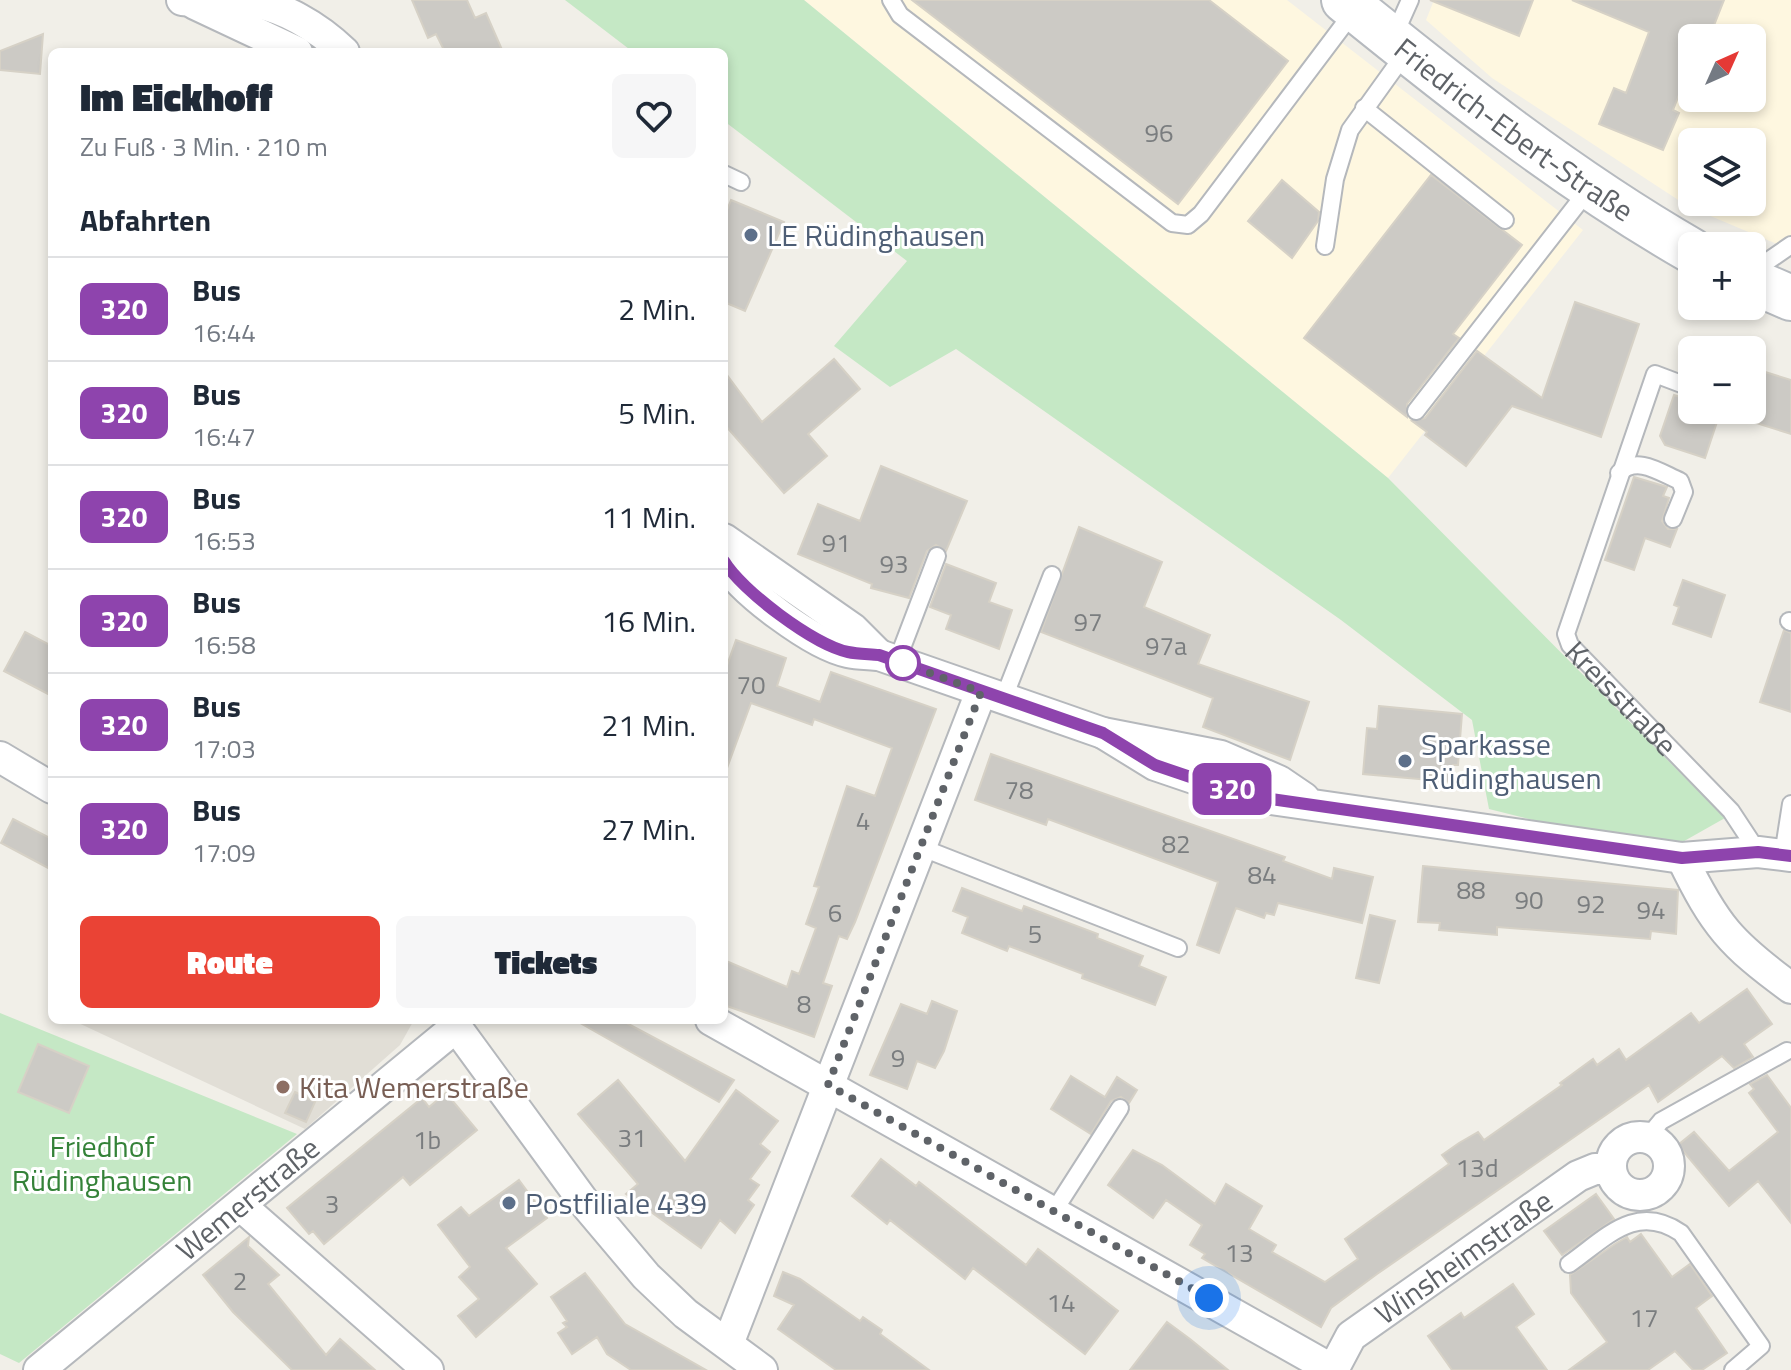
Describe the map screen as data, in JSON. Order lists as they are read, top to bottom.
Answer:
{
  "streets": {
    "street": ["Friedrich-Ebert-Straße", "Wemerstraße", "Winsheimstraße"],
    "lane": ["Kreisstraße"]
  },
  "parks": ["Friedhof Rüdinghausen"],
  "places": [
    "LE Rüdinghausen",
    "Sparkasse Rüdinghausen",
    "Kita Wemerstraße",
    "Postfiliale 439"
  ],
  "lines": ["bus line 320"],
  "house_numbers": [
    "96",
    "91",
    "93",
    "97",
    "97a",
    "70",
    "78",
    "4",
    "82",
    "84",
    "88",
    "90",
    "92",
    "94",
    "6",
    "5",
    "8",
    "9",
    "31",
    "1b",
    "13d",
    "3",
    "13",
    "2",
    "14",
    "17"
  ],
  "north": "top right",
  "page": {
    "on_map": "320",
    "map_buttons": ["+", "−"],
    "heading": [
      ["Im Eickhoff", "Zu Fuß · 3 Min. · 210 m"],
      "Abfahrten"
    ],
    "list": [
      {
        "mark": "320",
        "name": "Bus",
        "note": "16:44",
        "value": "2 Min."
      },
      {
        "mark": "320",
        "name": "Bus",
        "note": "16:47",
        "value": "5 Min."
      },
      {
        "mark": "320",
        "name": "Bus",
        "note": "16:53",
        "value": "11 Min."
      },
      {
        "mark": "320",
        "name": "Bus",
        "note": "16:58",
        "value": "16 Min."
      },
      {
        "mark": "320",
        "name": "Bus",
        "note": "17:03",
        "value": "21 Min."
      },
      {
        "mark": "320",
        "name": "Bus",
        "note": "17:09",
        "value": "27 Min."
      }
    ],
    "buttons": ["Route", "Tickets"]
  }
}
